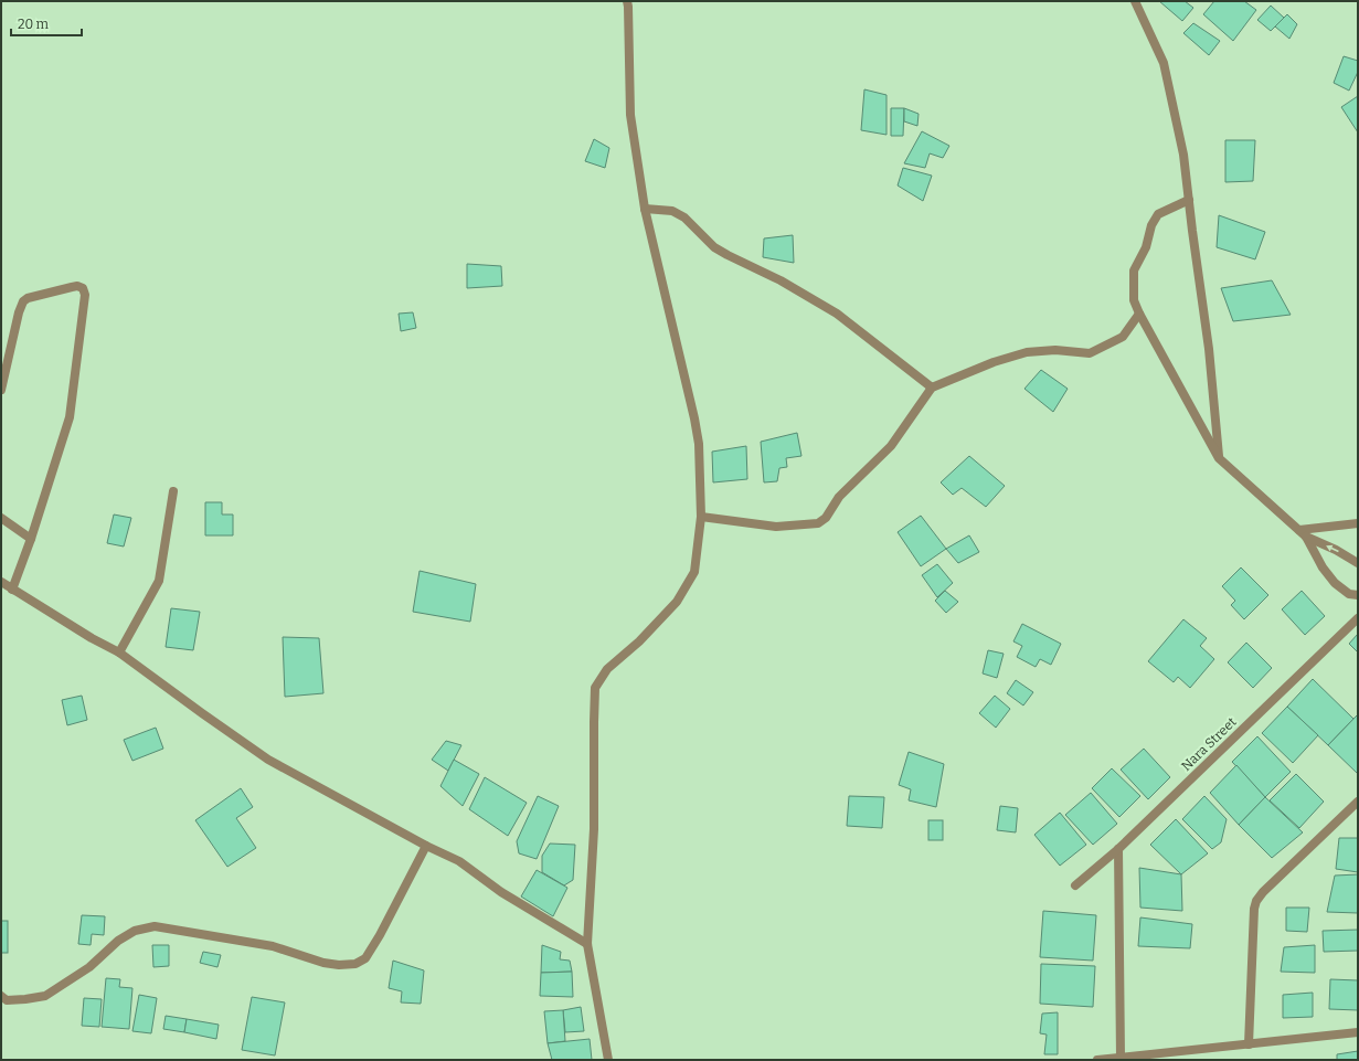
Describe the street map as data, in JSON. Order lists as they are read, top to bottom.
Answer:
{
  "streets": {
    "street": ["Nara Street"]
  },
  "scale_bar": "20 m"
}
